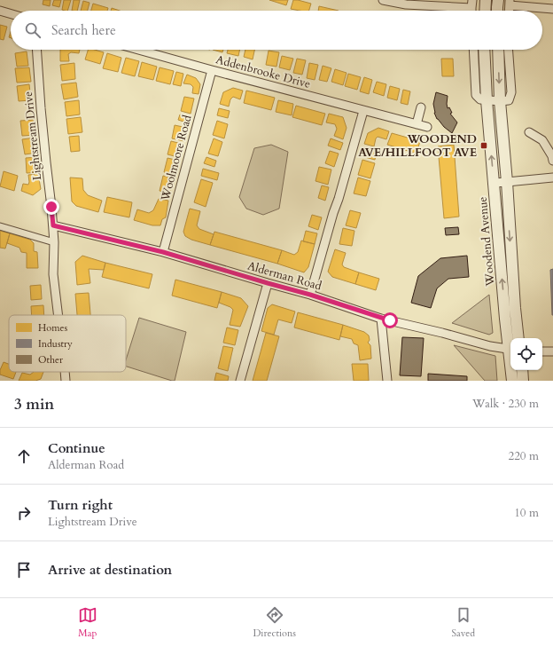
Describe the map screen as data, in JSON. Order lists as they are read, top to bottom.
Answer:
{
  "streets": {
    "street": [
      "Addenbrooke Drive",
      "Lightstream Drive",
      "Woolmoore Road",
      "Woodend Avenue",
      "Alderman Road"
    ]
  },
  "crossings": [
    ["Addenbrooke Drive", "Woolmoore Road"],
    ["Lightstream Drive", "Alderman Road"],
    ["Woolmoore Road", "Alderman Road"],
    ["Woodend Avenue", "Alderman Road"]
  ],
  "places": {
    "transit": ["WOODEND AVE/HILLFOOT AVE"]
  },
  "legend": ["Homes", "Industry", "Other"],
  "page": {
    "search": "Search here",
    "heading": ["3 min", "Walk · 230 m"],
    "list": [
      ["Continue", "Alderman Road", "220 m"],
      ["Turn right", "Lightstream Drive", "10 m"],
      "Arrive at destination"
    ],
    "nav": ["Map", "Directions", "Saved"]
  }
}
